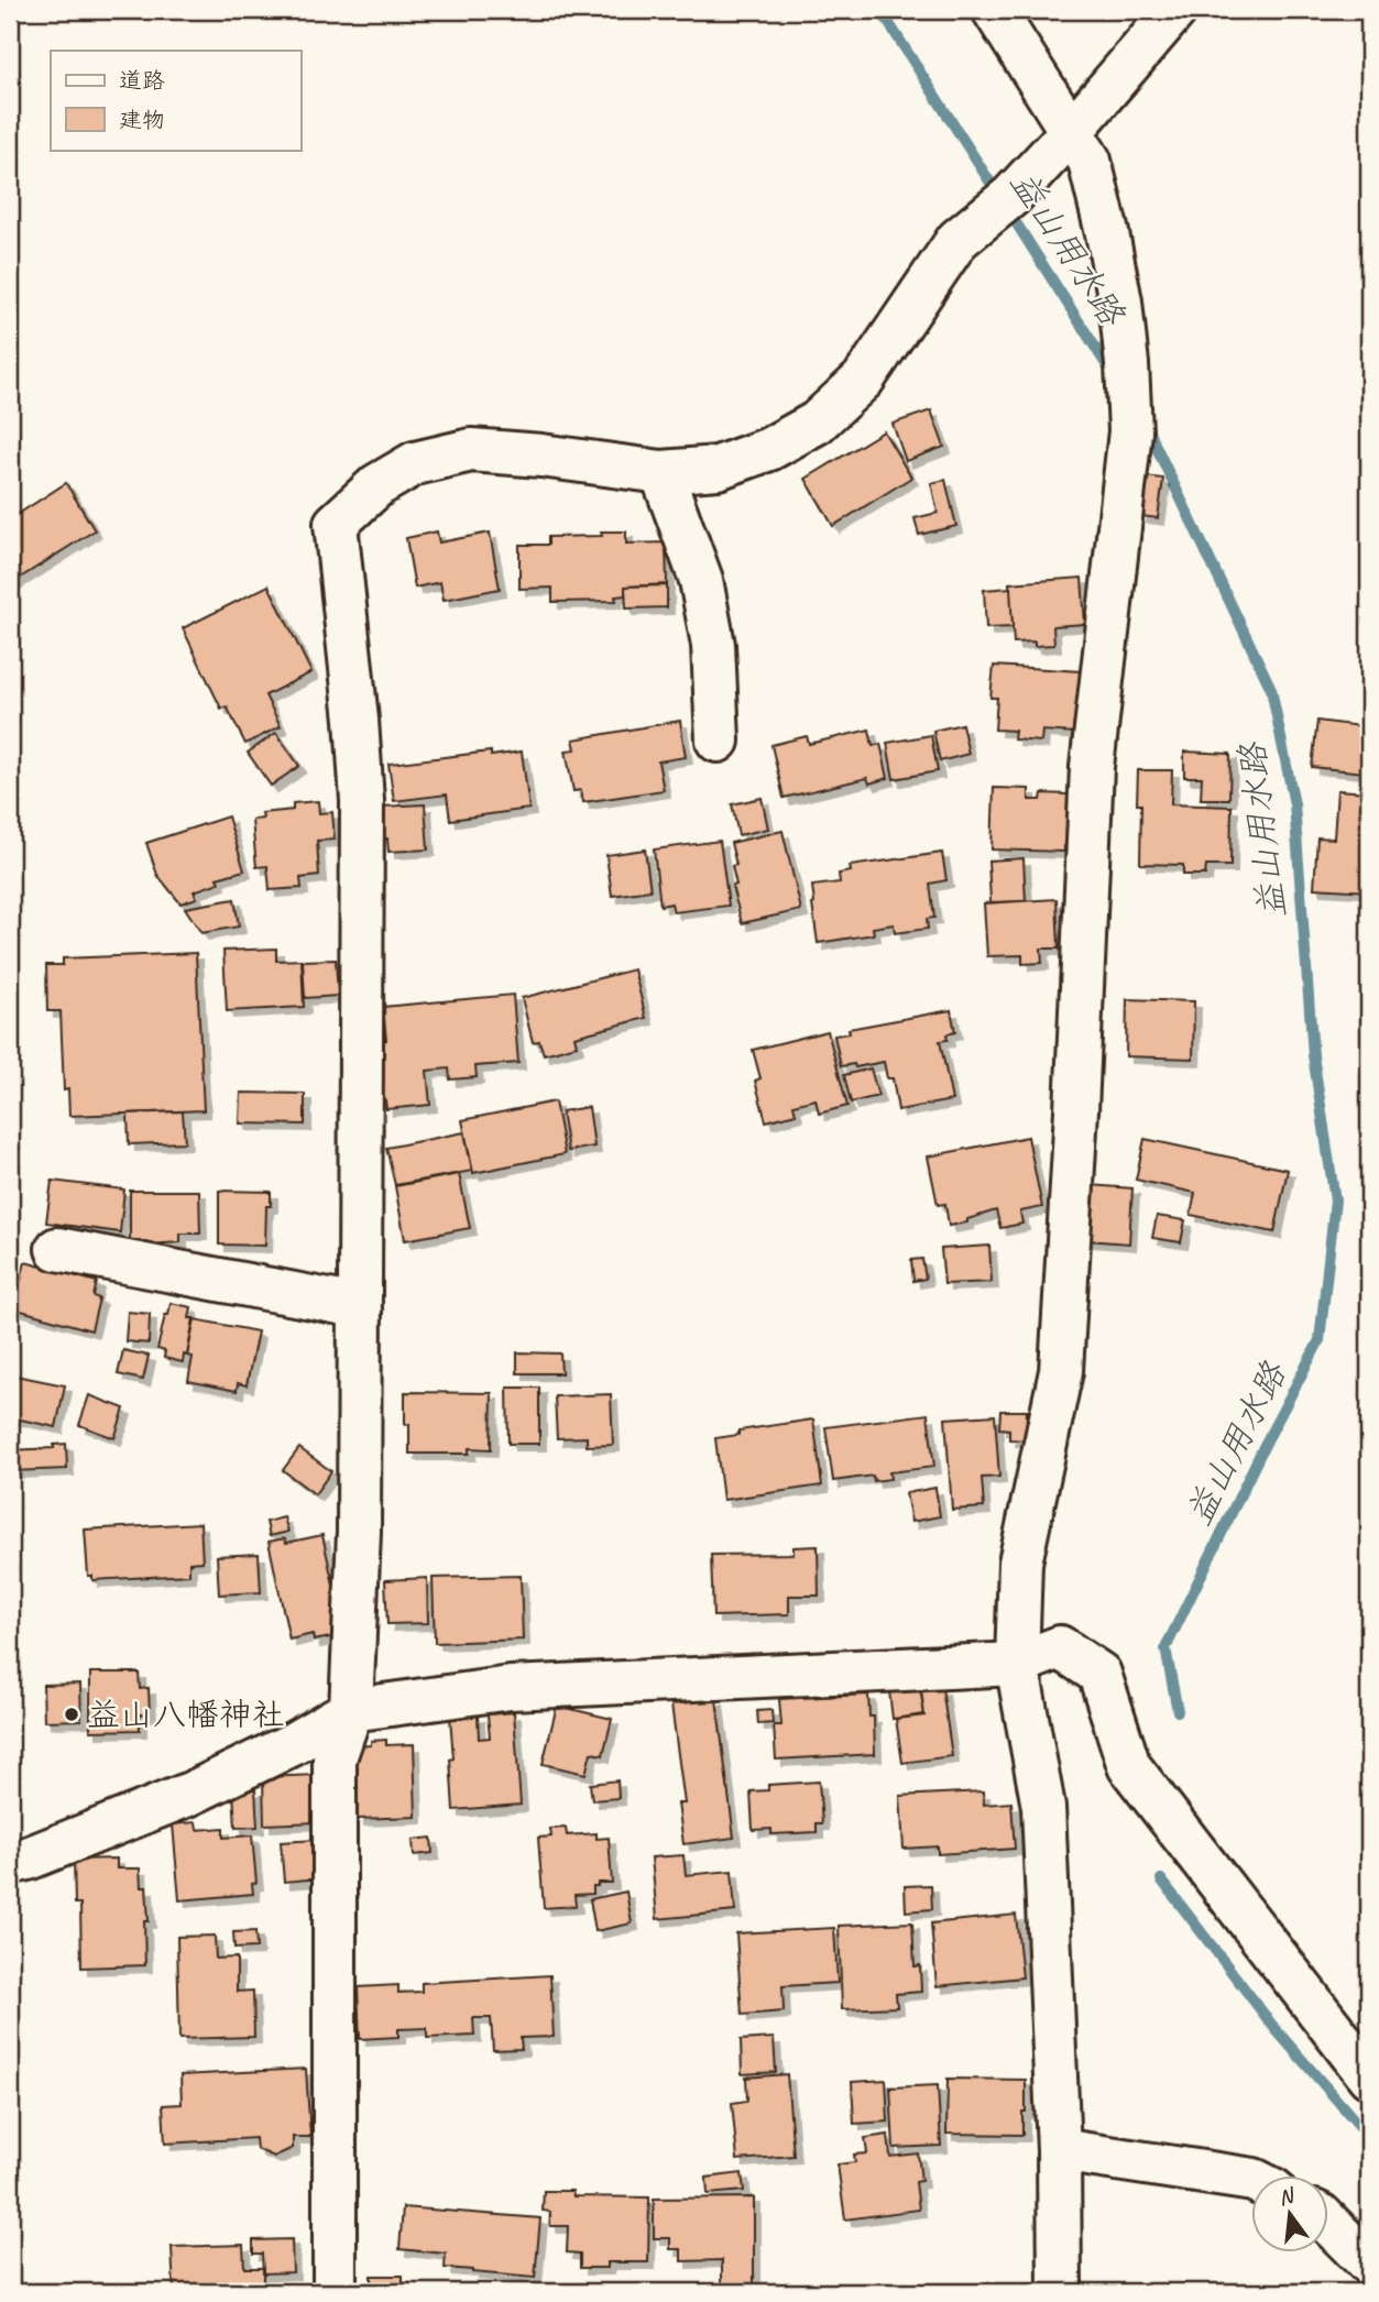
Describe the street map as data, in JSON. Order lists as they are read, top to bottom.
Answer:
{
  "water": ["益山用水路"],
  "places": ["益山八幡神社"],
  "legend": ["道路", "建物"],
  "north": "top"
}
